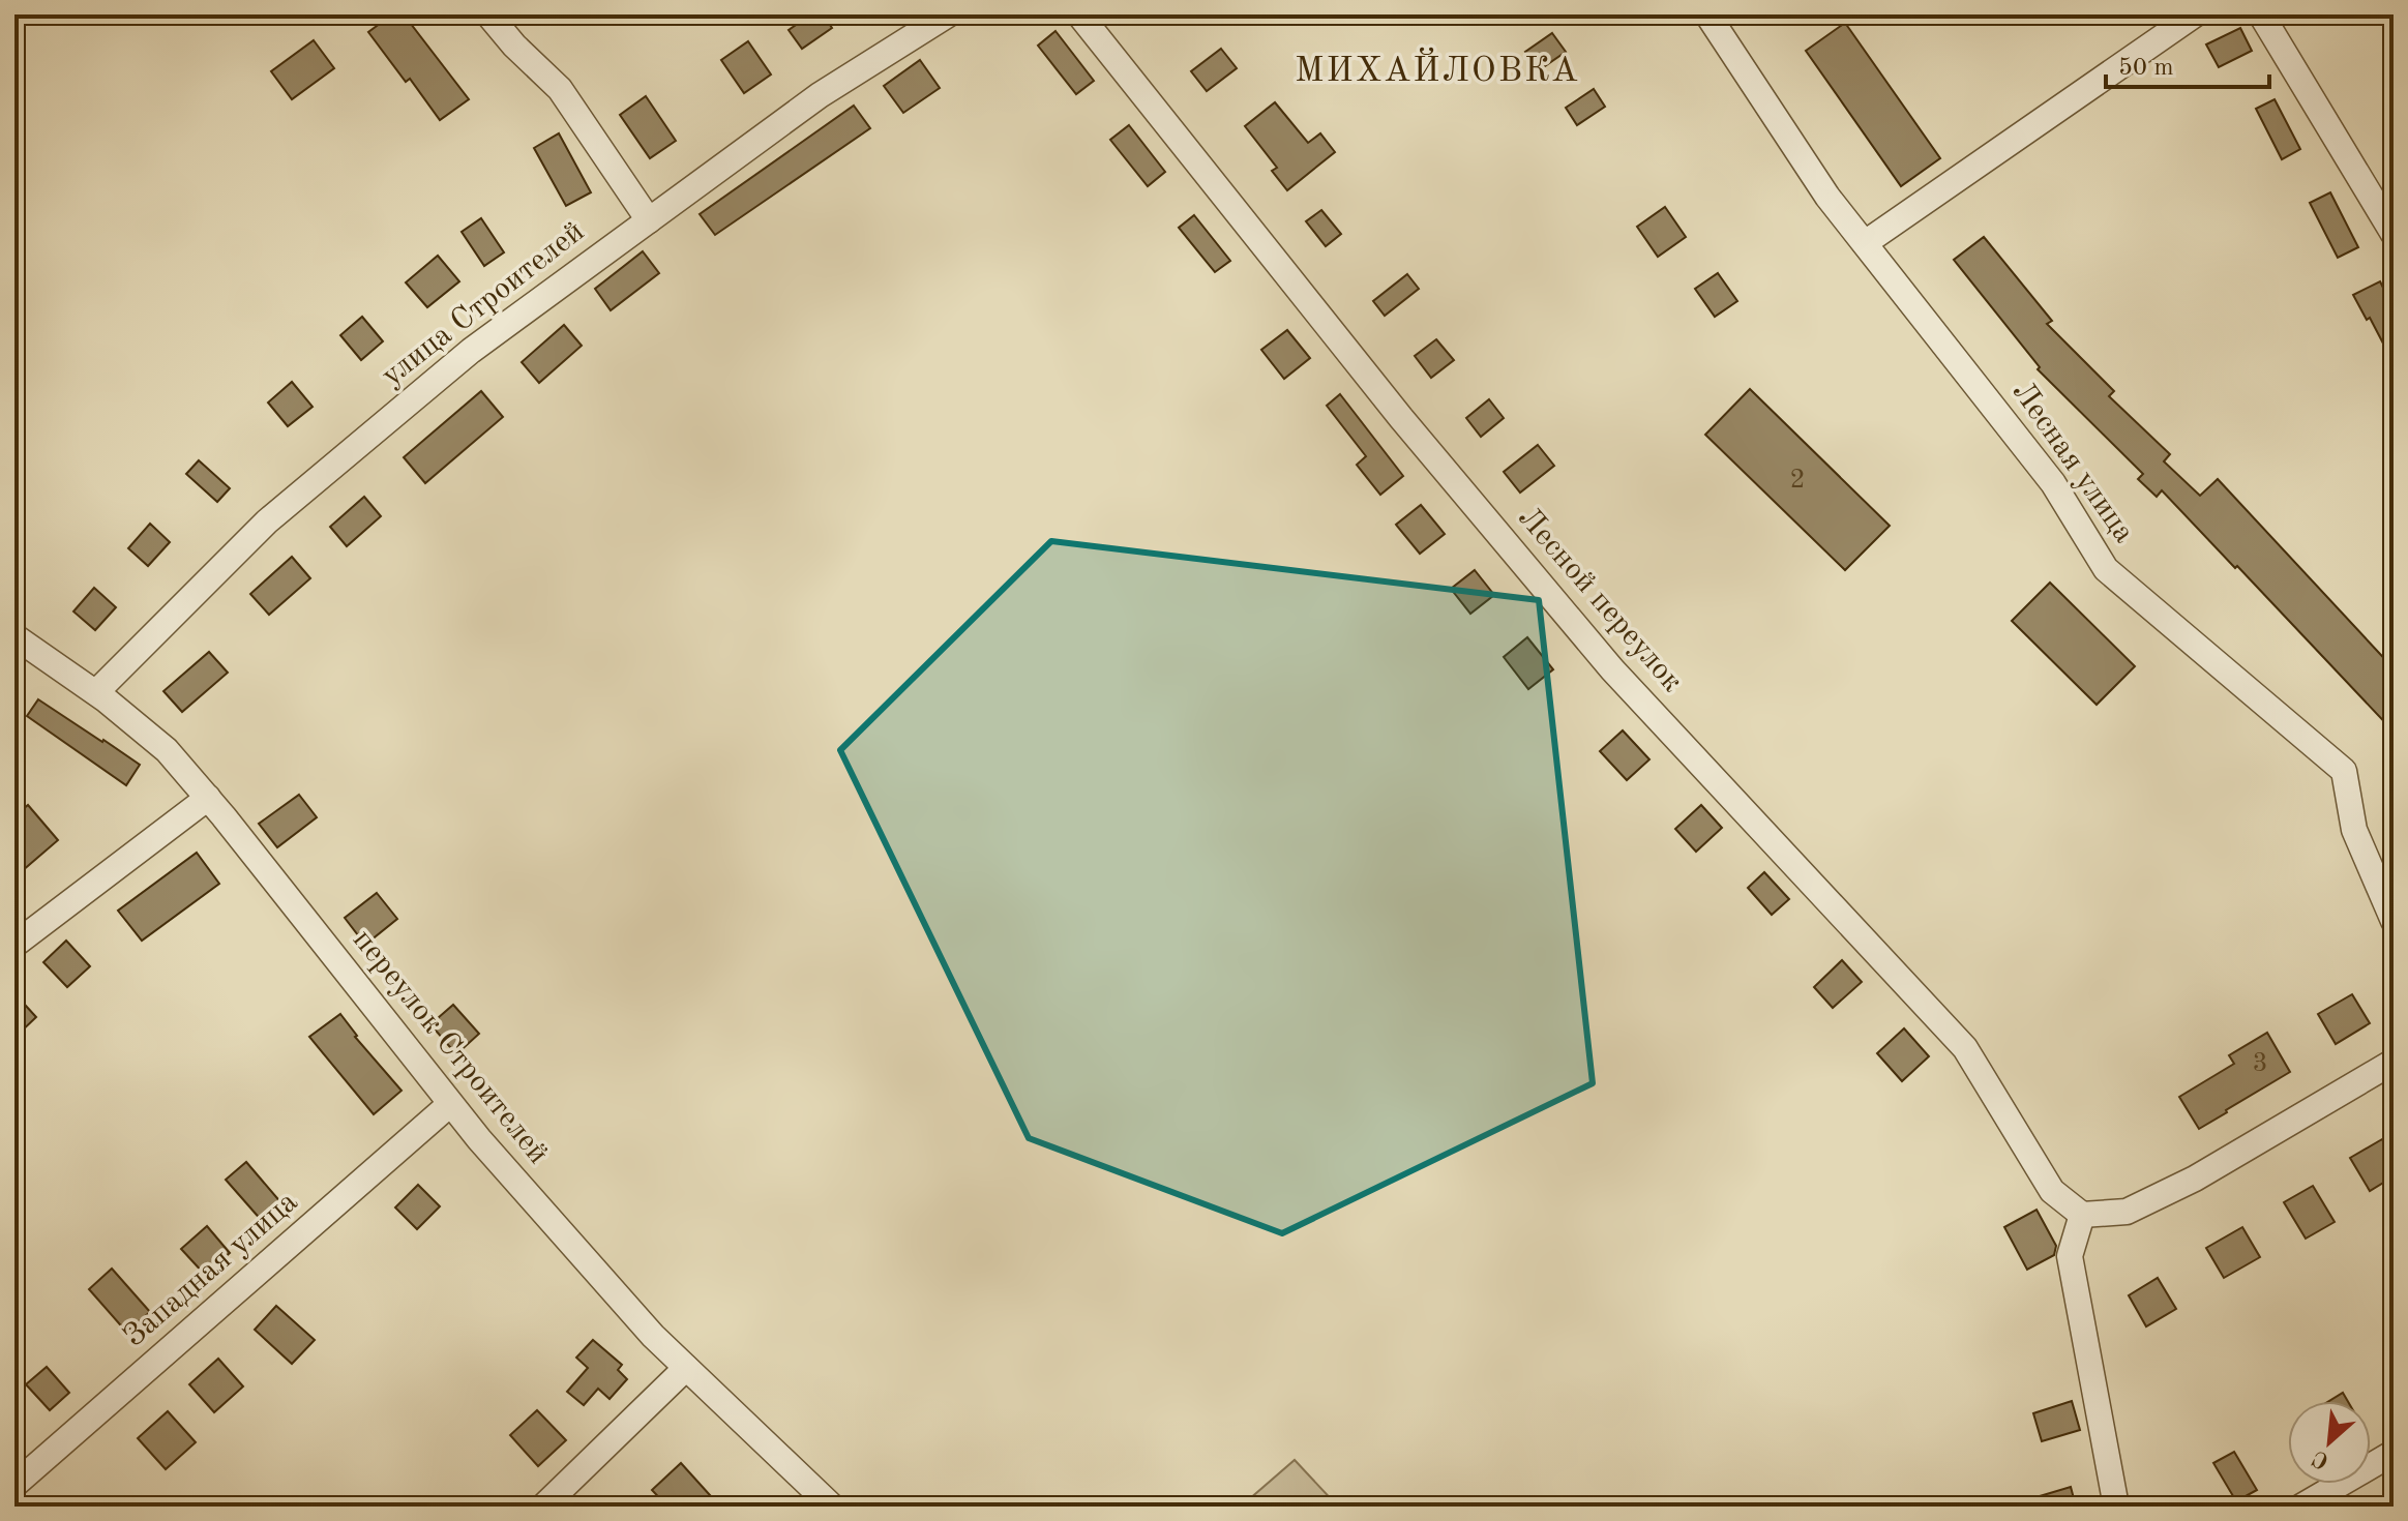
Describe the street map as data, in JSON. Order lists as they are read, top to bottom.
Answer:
{
  "streets": {
    "street": [
      "улица Строителей",
      "Лесная улица",
      "Лесной переулок",
      "переулок Строителей",
      "Западная улица"
    ]
  },
  "crossings": [
    ["улица Строителей", "переулок Строителей"],
    ["переулок Строителей", "Западная улица"]
  ],
  "districts": ["МИХАЙЛОВКА"],
  "house_numbers": ["2", "3"],
  "scale_bar": "50 m",
  "north": "bottom left"
}
